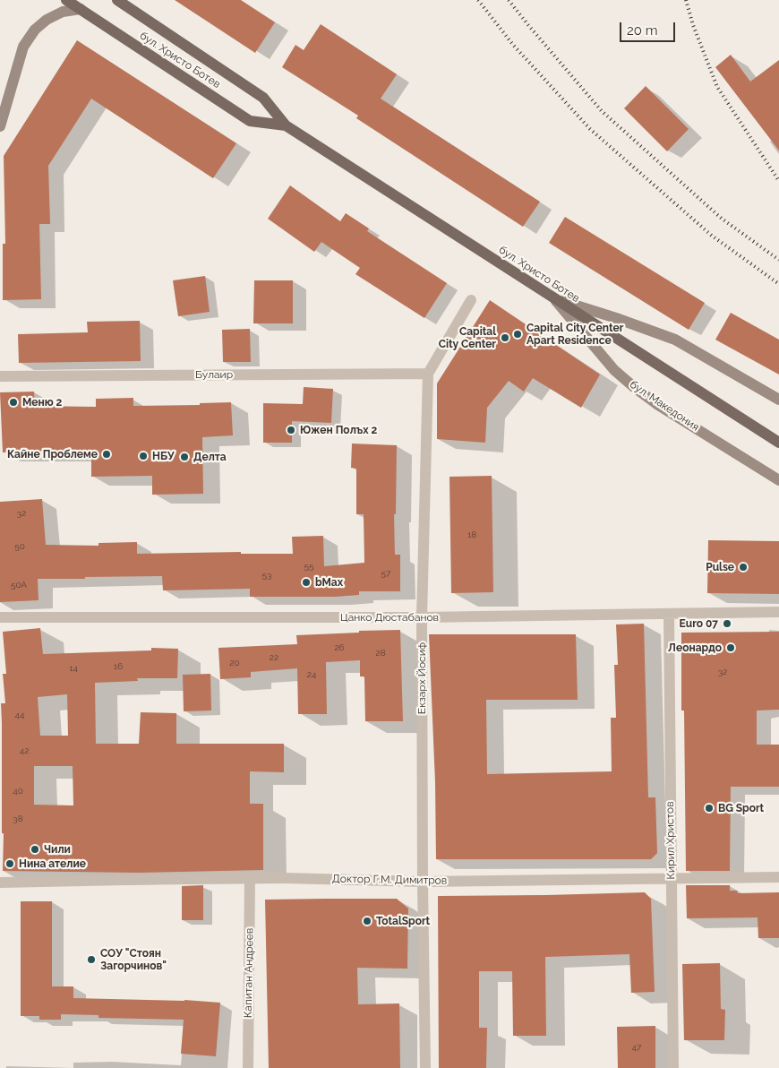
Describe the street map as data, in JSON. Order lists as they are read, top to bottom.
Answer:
{
  "streets": {
    "main road": ["бул. Христо Ботев"],
    "street": [
      "Булаир",
      "бул. Македония",
      "Цанко Дюстабанов",
      "Екзарх Йосиф",
      "Кирил Христов",
      "Доктор Г.М. Димитров",
      "Капитан Андреев"
    ]
  },
  "crossings": [
    ["бул. Христо Ботев", "бул. Македония"],
    ["Булаир", "Екзарх Йосиф"],
    ["Цанко Дюстабанов", "Екзарх Йосиф"],
    ["Цанко Дюстабанов", "Кирил Христов"],
    ["Екзарх Йосиф", "Доктор Г.М. Димитров"],
    ["Кирил Христов", "Доктор Г.М. Димитров"],
    ["Доктор Г.М. Димитров", "Капитан Андреев"]
  ],
  "places": [
    "Capital City Center Apart Residence",
    "Capital City Center",
    "Меню 2",
    "Южен Полъх 2",
    "Кайне Проблеме",
    "НБУ",
    "Делта",
    "Pulse",
    "bMax",
    "Euro 07",
    "Леонардо",
    "BG Sport",
    "Чили",
    "Нина ателие",
    "TotalSport",
    "СОУ \"Стоян Загорчинов\""
  ],
  "house_numbers": [
    "32",
    "18",
    "50",
    "55",
    "57",
    "53",
    "50А",
    "26",
    "28",
    "22",
    "20",
    "16",
    "14",
    "32",
    "24",
    "44",
    "42",
    "40",
    "38",
    "47"
  ],
  "scale_bar": "20 m"
}
